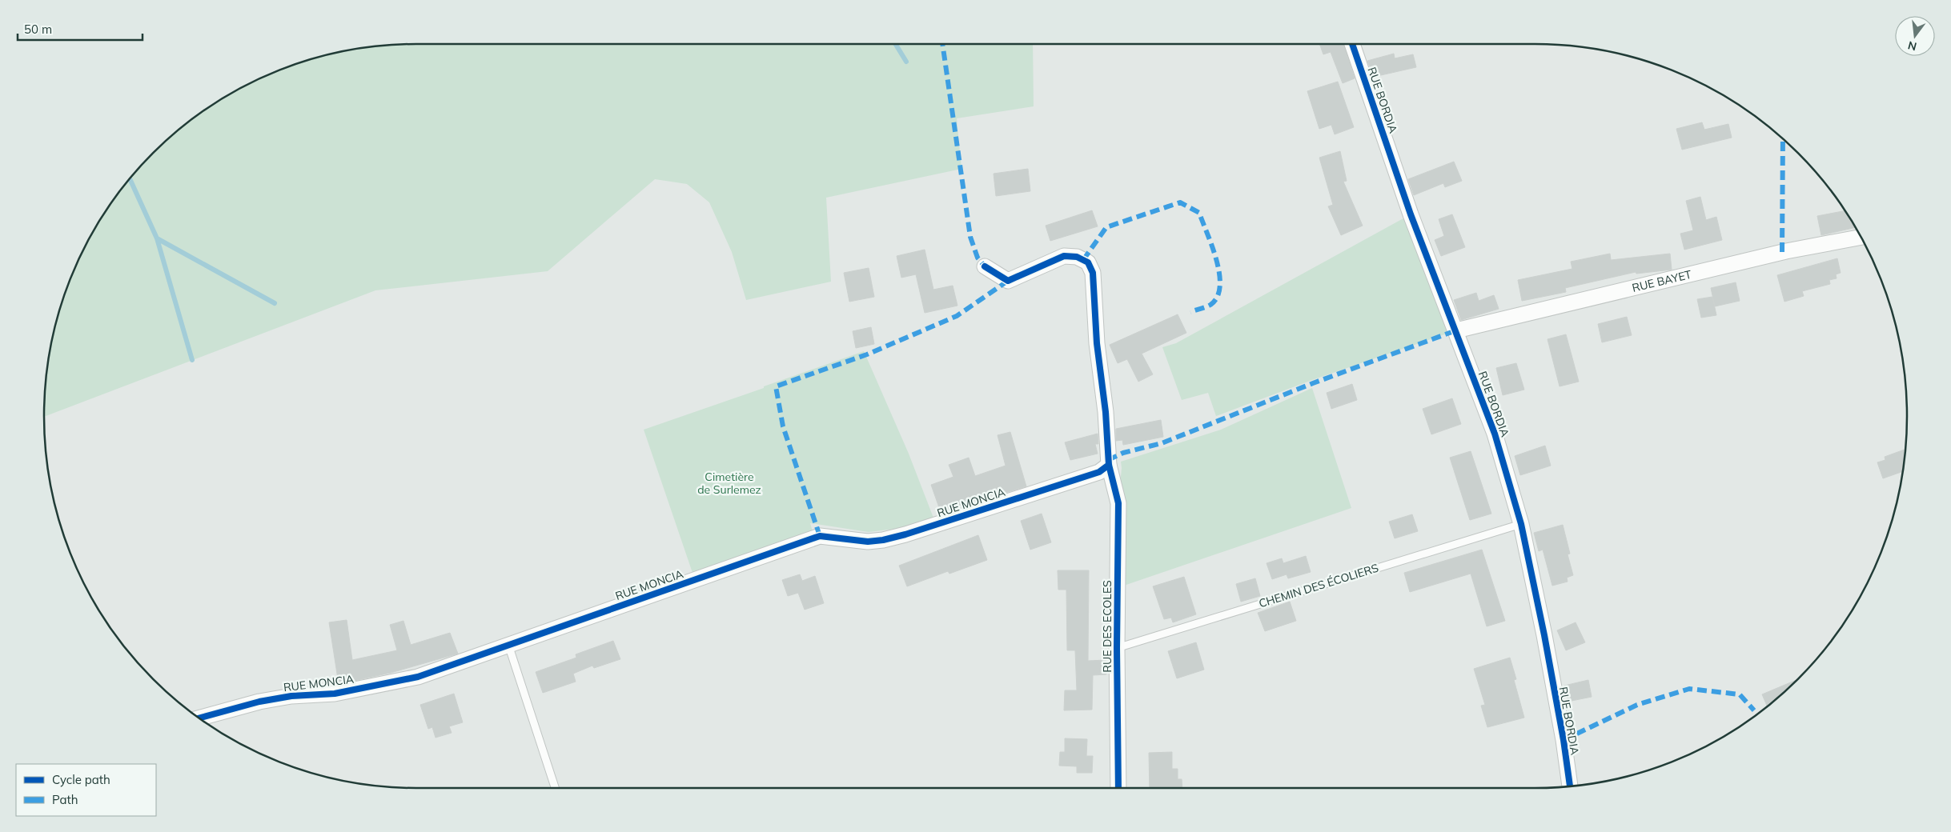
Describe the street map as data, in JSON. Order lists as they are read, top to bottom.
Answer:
{
  "streets": {
    "street": [
      "RUE BORDIA",
      "RUE BAYET",
      "RUE MONCIA",
      "RUE DES ECOLES"
    ],
    "lane": ["CHEMIN DES ÉCOLIERS"]
  },
  "crossings": [
    ["RUE BORDIA", "RUE BAYET"],
    ["RUE BORDIA", "CHEMIN DES ÉCOLIERS"],
    ["RUE MONCIA", "RUE DES ECOLES"],
    ["CHEMIN DES ÉCOLIERS", "RUE DES ECOLES"]
  ],
  "parks": ["Cimetière de Surlemez"],
  "legend": ["Cycle path", "Path"],
  "scale_bar": "50 m",
  "north": "bottom"
}
